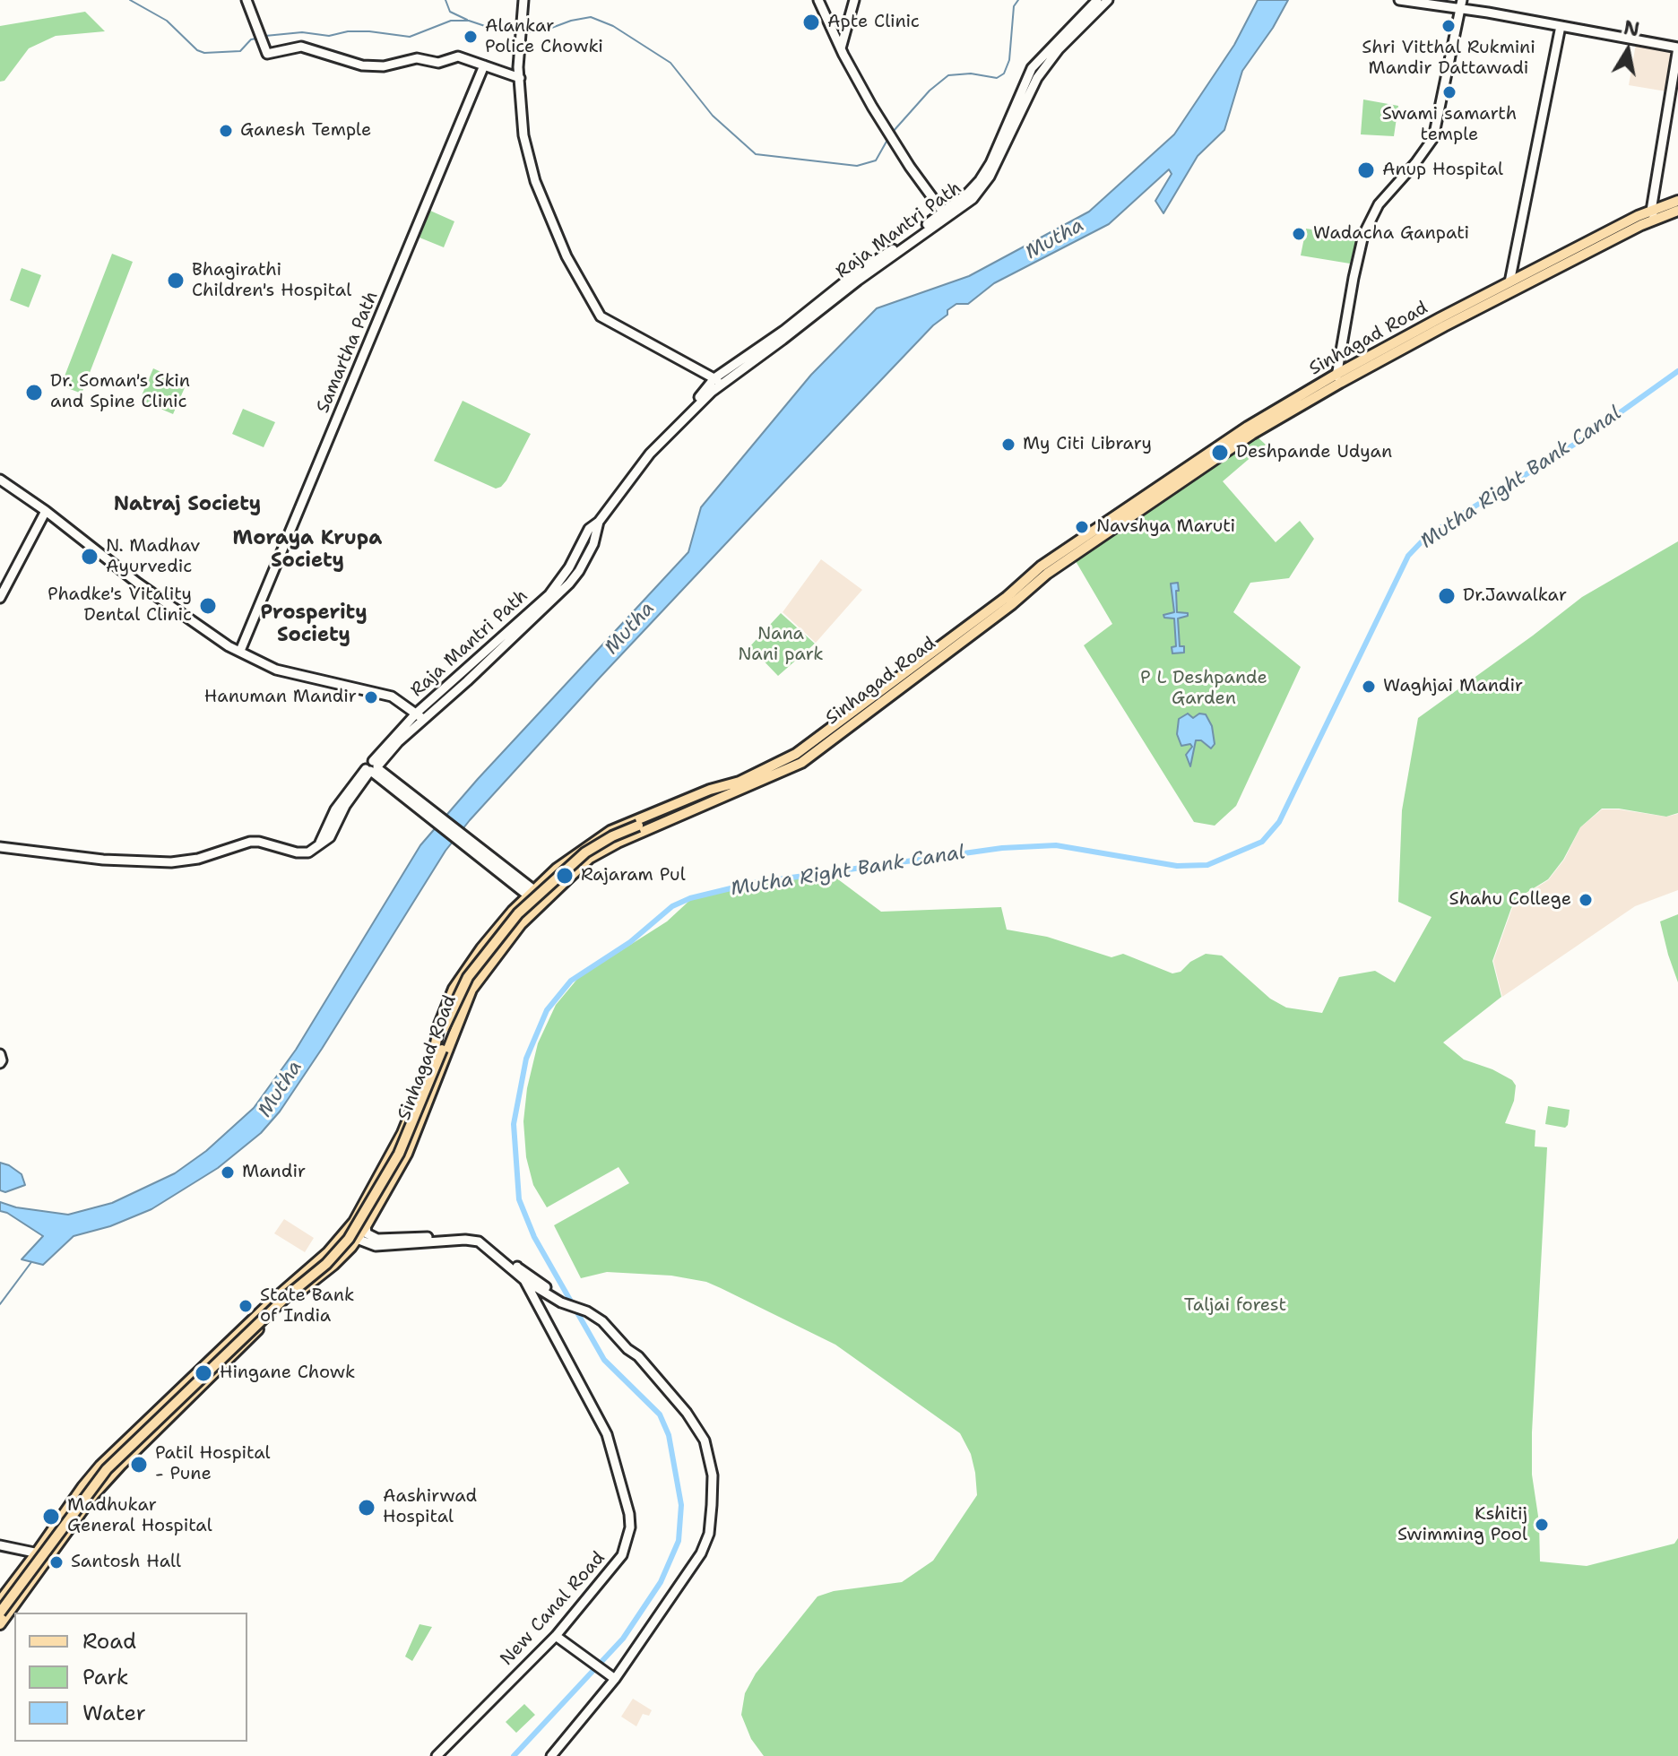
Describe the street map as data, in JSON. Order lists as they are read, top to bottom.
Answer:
{
  "streets": {
    "main road": ["Sinhagad Road"],
    "street": ["Raja Mantri Path", "Samartha Path", "New Canal Road"]
  },
  "districts": ["Natraj Society", "Moraya Krupa Society", "Prosperity Society"],
  "water": ["Mutha", "Mutha Right Bank Canal"],
  "parks": ["Nana Nani park", "P L Deshpande Garden", "Taljai forest"],
  "places": [
    "Apte Clinic",
    "Shri Vitthal Rukmini Mandir Dattawadi",
    "Alankar Police Chowki",
    "Swami samarth temple",
    "Ganesh Temple",
    "Anup Hospital",
    "Wadacha Ganpati",
    "Bhagirathi Children's Hospital",
    "Dr. Soman's Skin and Spine Clinic",
    "My Citi Library",
    "Deshpande Udyan",
    "Navshya Maruti",
    "N. Madhav Ayurvedic",
    "Dr.Jawalkar",
    "Phadke's Vitality Dental Clinic",
    "Waghjai Mandir",
    "Hanuman Mandir",
    "Rajaram Pul",
    "Shahu College",
    "Mandir",
    "State Bank of India",
    "Hingane Chowk",
    "Patil Hospital - Pune",
    "Aashirwad Hospital",
    "Madhukar General Hospital",
    "Kshitij Swimming Pool",
    "Santosh Hall"
  ],
  "legend": ["Road", "Park", "Water"],
  "north": "top"
}
